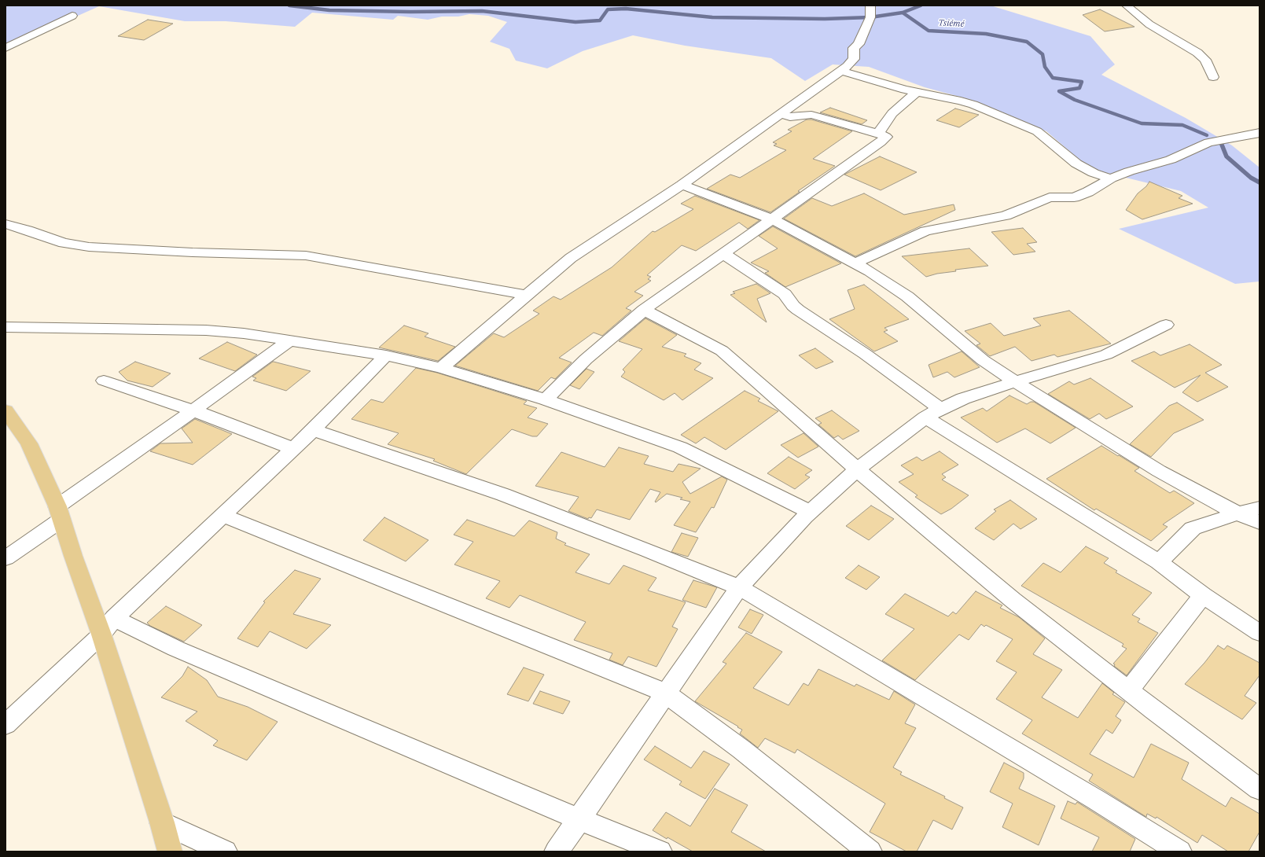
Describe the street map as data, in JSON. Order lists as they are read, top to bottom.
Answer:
{
  "water": ["Tsiémé"]
}
